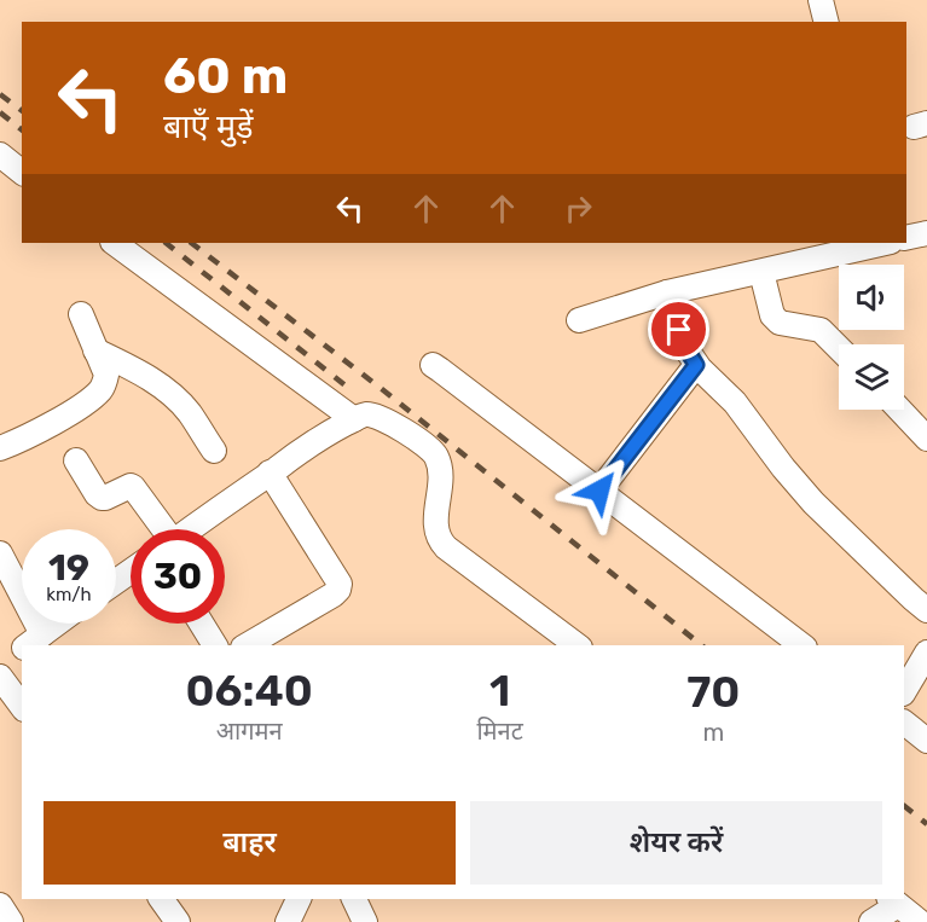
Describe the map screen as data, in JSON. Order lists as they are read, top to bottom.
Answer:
{
  "page": {
    "turn": ["60 m", "बाएँ मुड़ें"],
    "speed": "19 km/h",
    "limit": "30",
    "eta": [
      "06:40",
      "आगमन",
      "1",
      "मिनट",
      "70",
      "m"
    ],
    "buttons": ["बाहर", "शेयर करें"]
  }
}
